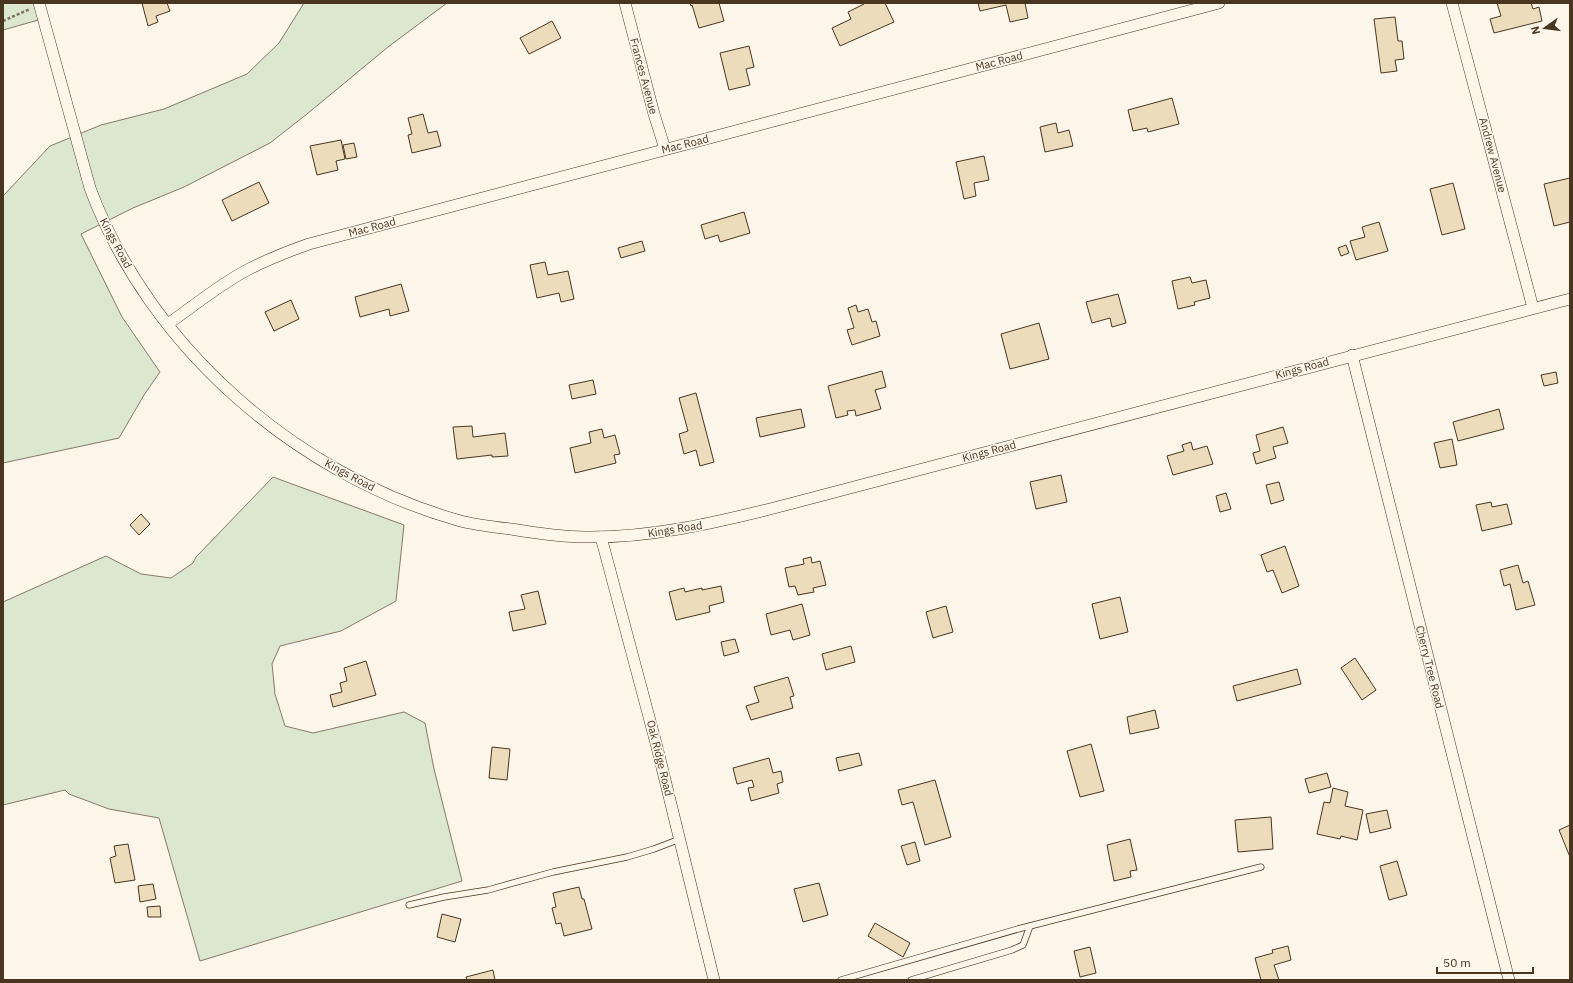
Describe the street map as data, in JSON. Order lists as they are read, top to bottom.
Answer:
{
  "streets": {
    "street": [
      "Mac Road",
      "Frances Avenue",
      "Andrew Avenue",
      "Kings Road",
      "Cherry Tree Road",
      "Oak Ridge Road"
    ]
  },
  "crossings": [
    ["Mac Road", "Frances Avenue"],
    ["Mac Road", "Kings Road"],
    ["Andrew Avenue", "Kings Road"],
    ["Kings Road", "Cherry Tree Road"],
    ["Kings Road", "Oak Ridge Road"]
  ],
  "scale_bar": "50 m",
  "north": "left"
}
